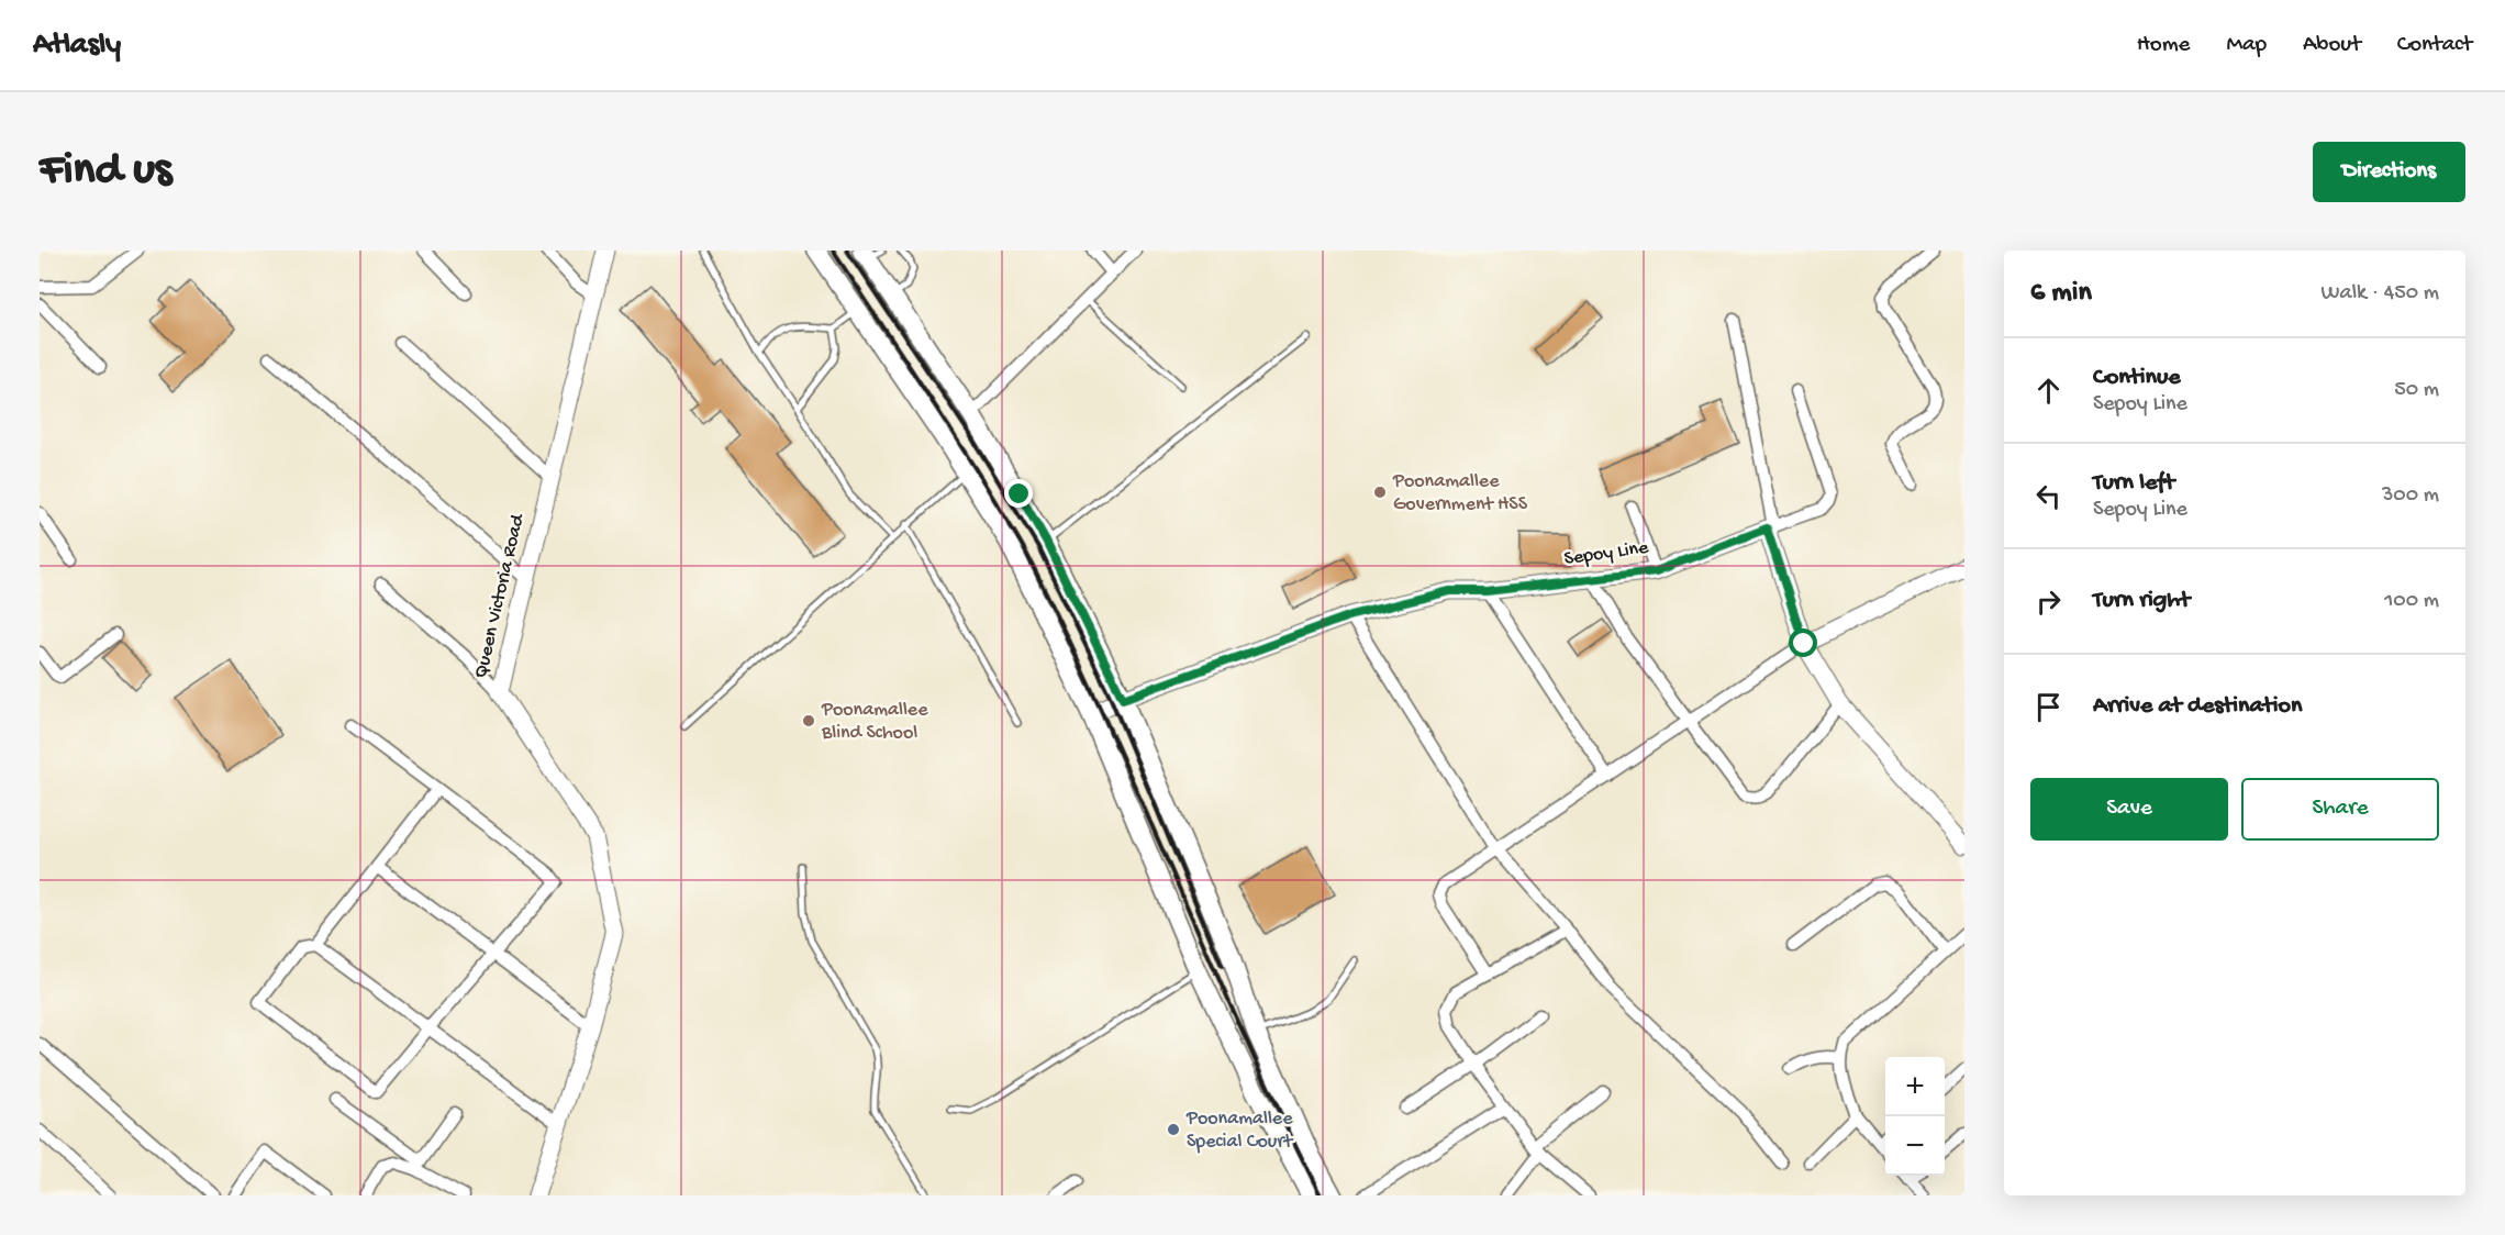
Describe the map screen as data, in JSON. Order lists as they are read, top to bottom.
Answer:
{
  "streets": {
    "street": ["Sepoy Line", "Queen Victoria Road"]
  },
  "places": ["Poonamallee Government HSS", "Poonamallee Blind School", "Poonamallee Special Court"],
  "page": {
    "header": "Atlasly",
    "nav": [
      "Home",
      "Map",
      "About",
      "Contact"
    ],
    "buttons": [
      "Directions",
      ["Save", "Share"]
    ],
    "title": "Find us",
    "heading": ["6 min", "Walk · 450 m"],
    "list": [
      ["Continue", "Sepoy Line", "50 m"],
      ["Turn left", "Sepoy Line", "300 m"],
      ["Turn right", "100 m"],
      "Arrive at destination"
    ],
    "map_buttons": ["+", "−"]
  }
}
